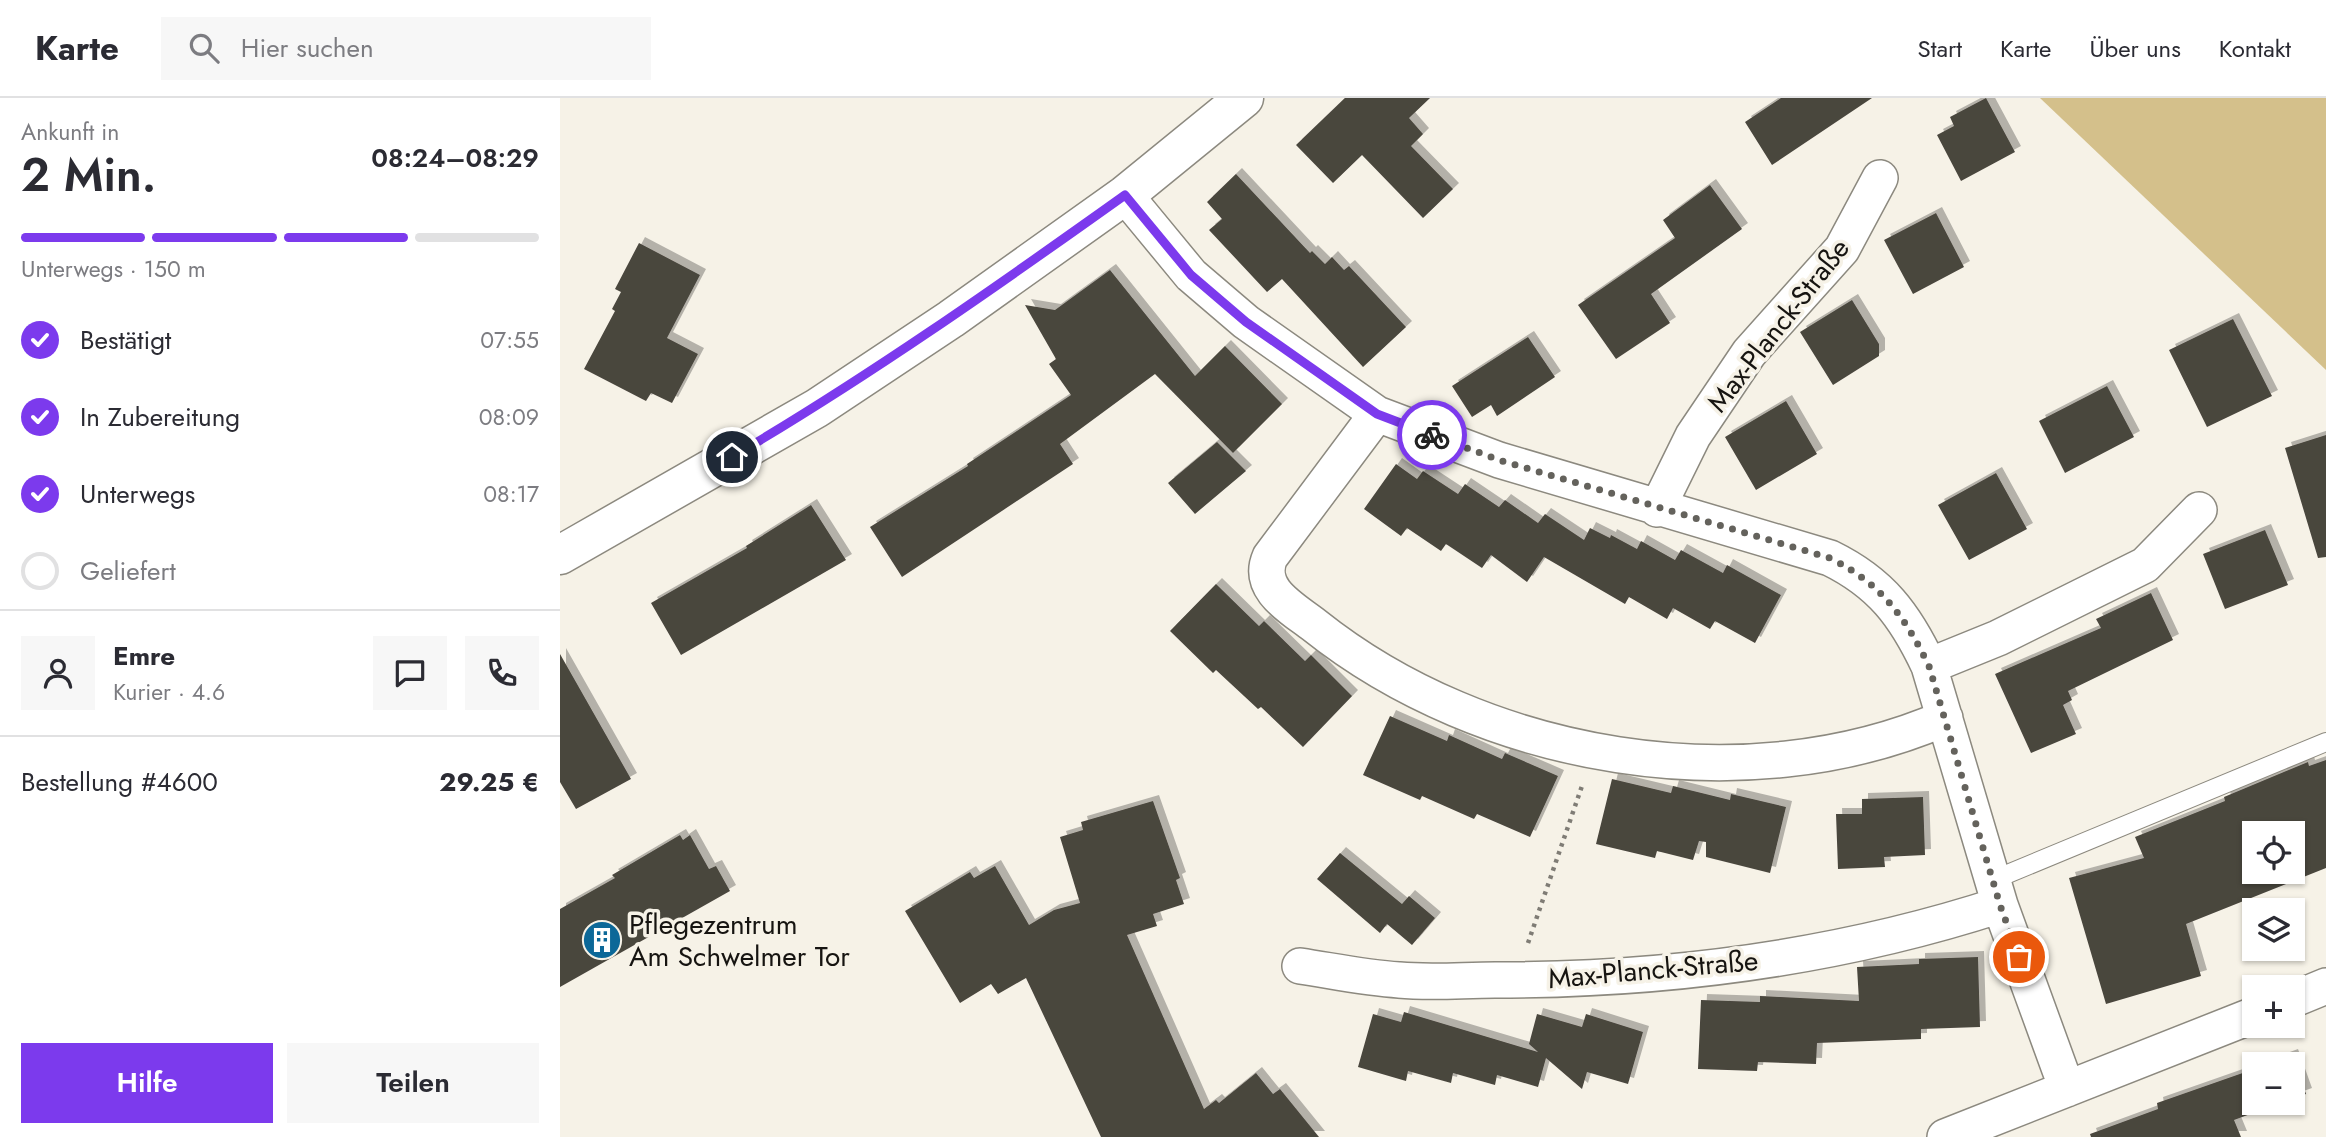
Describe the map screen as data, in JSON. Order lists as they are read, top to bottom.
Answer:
{
  "streets": {
    "street": ["Max-Planck-Straße"]
  },
  "places": {
    "building": ["Pflegezentrum Am Schwelmer Tor"]
  },
  "page": {
    "header": "Karte",
    "search": "Hier suchen",
    "nav": [
      "Start",
      "Karte",
      "Über uns",
      "Kontakt"
    ],
    "heading": ["2 Min.", "Ankunft in", "08:24–08:29"],
    "panel": [
      "Emre",
      "Kurier · 4.6",
      "Bestellung #4600",
      "29.25 €"
    ],
    "bar": "Unterwegs · 150 m",
    "list": [
      ["Bestätigt", "07:55"],
      ["In Zubereitung", "08:09"],
      ["Unterwegs", "08:17"],
      "Geliefert"
    ],
    "map_buttons": ["+", "−"],
    "buttons": ["Hilfe", "Teilen"]
  }
}
